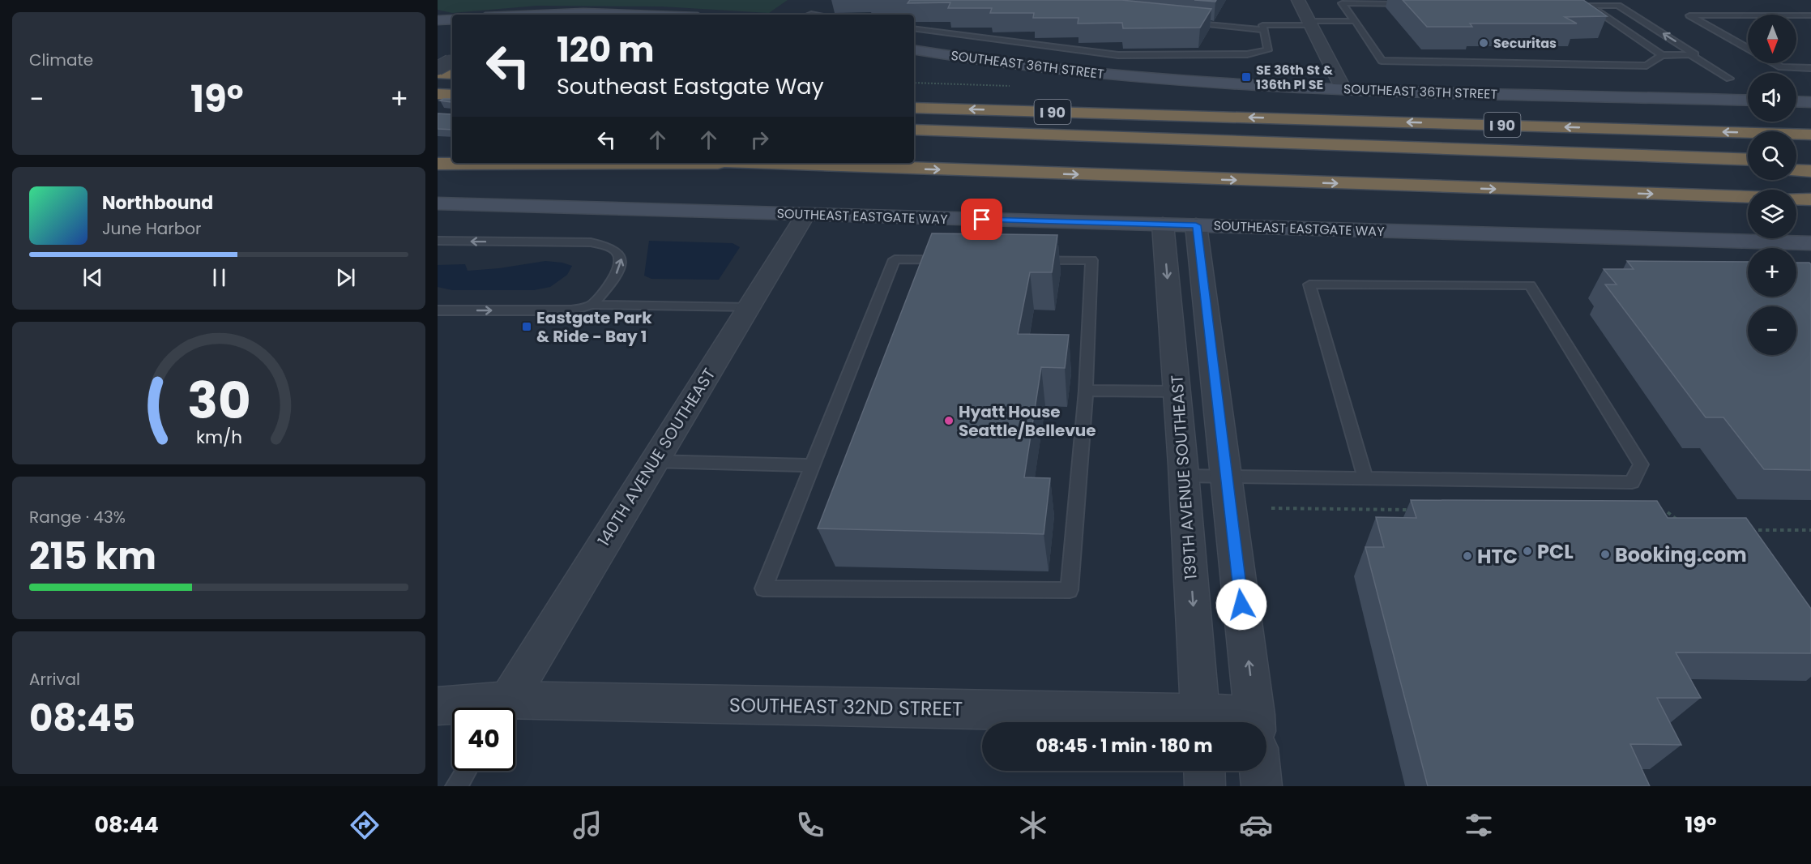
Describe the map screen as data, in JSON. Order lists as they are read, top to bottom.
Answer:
{
  "streets": {
    "highway": ["I 90"],
    "main road": ["SOUTHEAST 36TH STREET", "SOUTHEAST EASTGATE WAY"],
    "street": ["140TH AVENUE SOUTHEAST", "139TH AVENUE SOUTHEAST", "SOUTHEAST 32ND STREET"]
  },
  "crossings": [
    ["SOUTHEAST EASTGATE WAY", "140TH AVENUE SOUTHEAST"],
    ["SOUTHEAST EASTGATE WAY", "139TH AVENUE SOUTHEAST"],
    ["139TH AVENUE SOUTHEAST", "SOUTHEAST 32ND STREET"]
  ],
  "places": {
    "other": [
      "Securitas",
      "Hyatt House Seattle/Bellevue",
      "PCL",
      "Booking.com",
      "HTC"
    ],
    "transit": ["SE 36th St & 136th Pl SE", "Eastgate Park & Ride - Bay 1"]
  },
  "north": "bottom",
  "page": {
    "tile": [
      "Climate",
      ["Range · 43%", "215 km"],
      ["Arrival", "08:45"]
    ],
    "map_buttons": ["+", "−"],
    "turn": ["120 m", "Southeast Eastgate Way"],
    "heat": ["−", "19°", "+"],
    "song": ["Northbound", "June Harbor"],
    "limit": "40",
    "trip": "08:45 · 1 min · 180 m",
    "tabs": ["08:44", "19°"],
    "gauge": ["30", "km/h"]
  }
}
